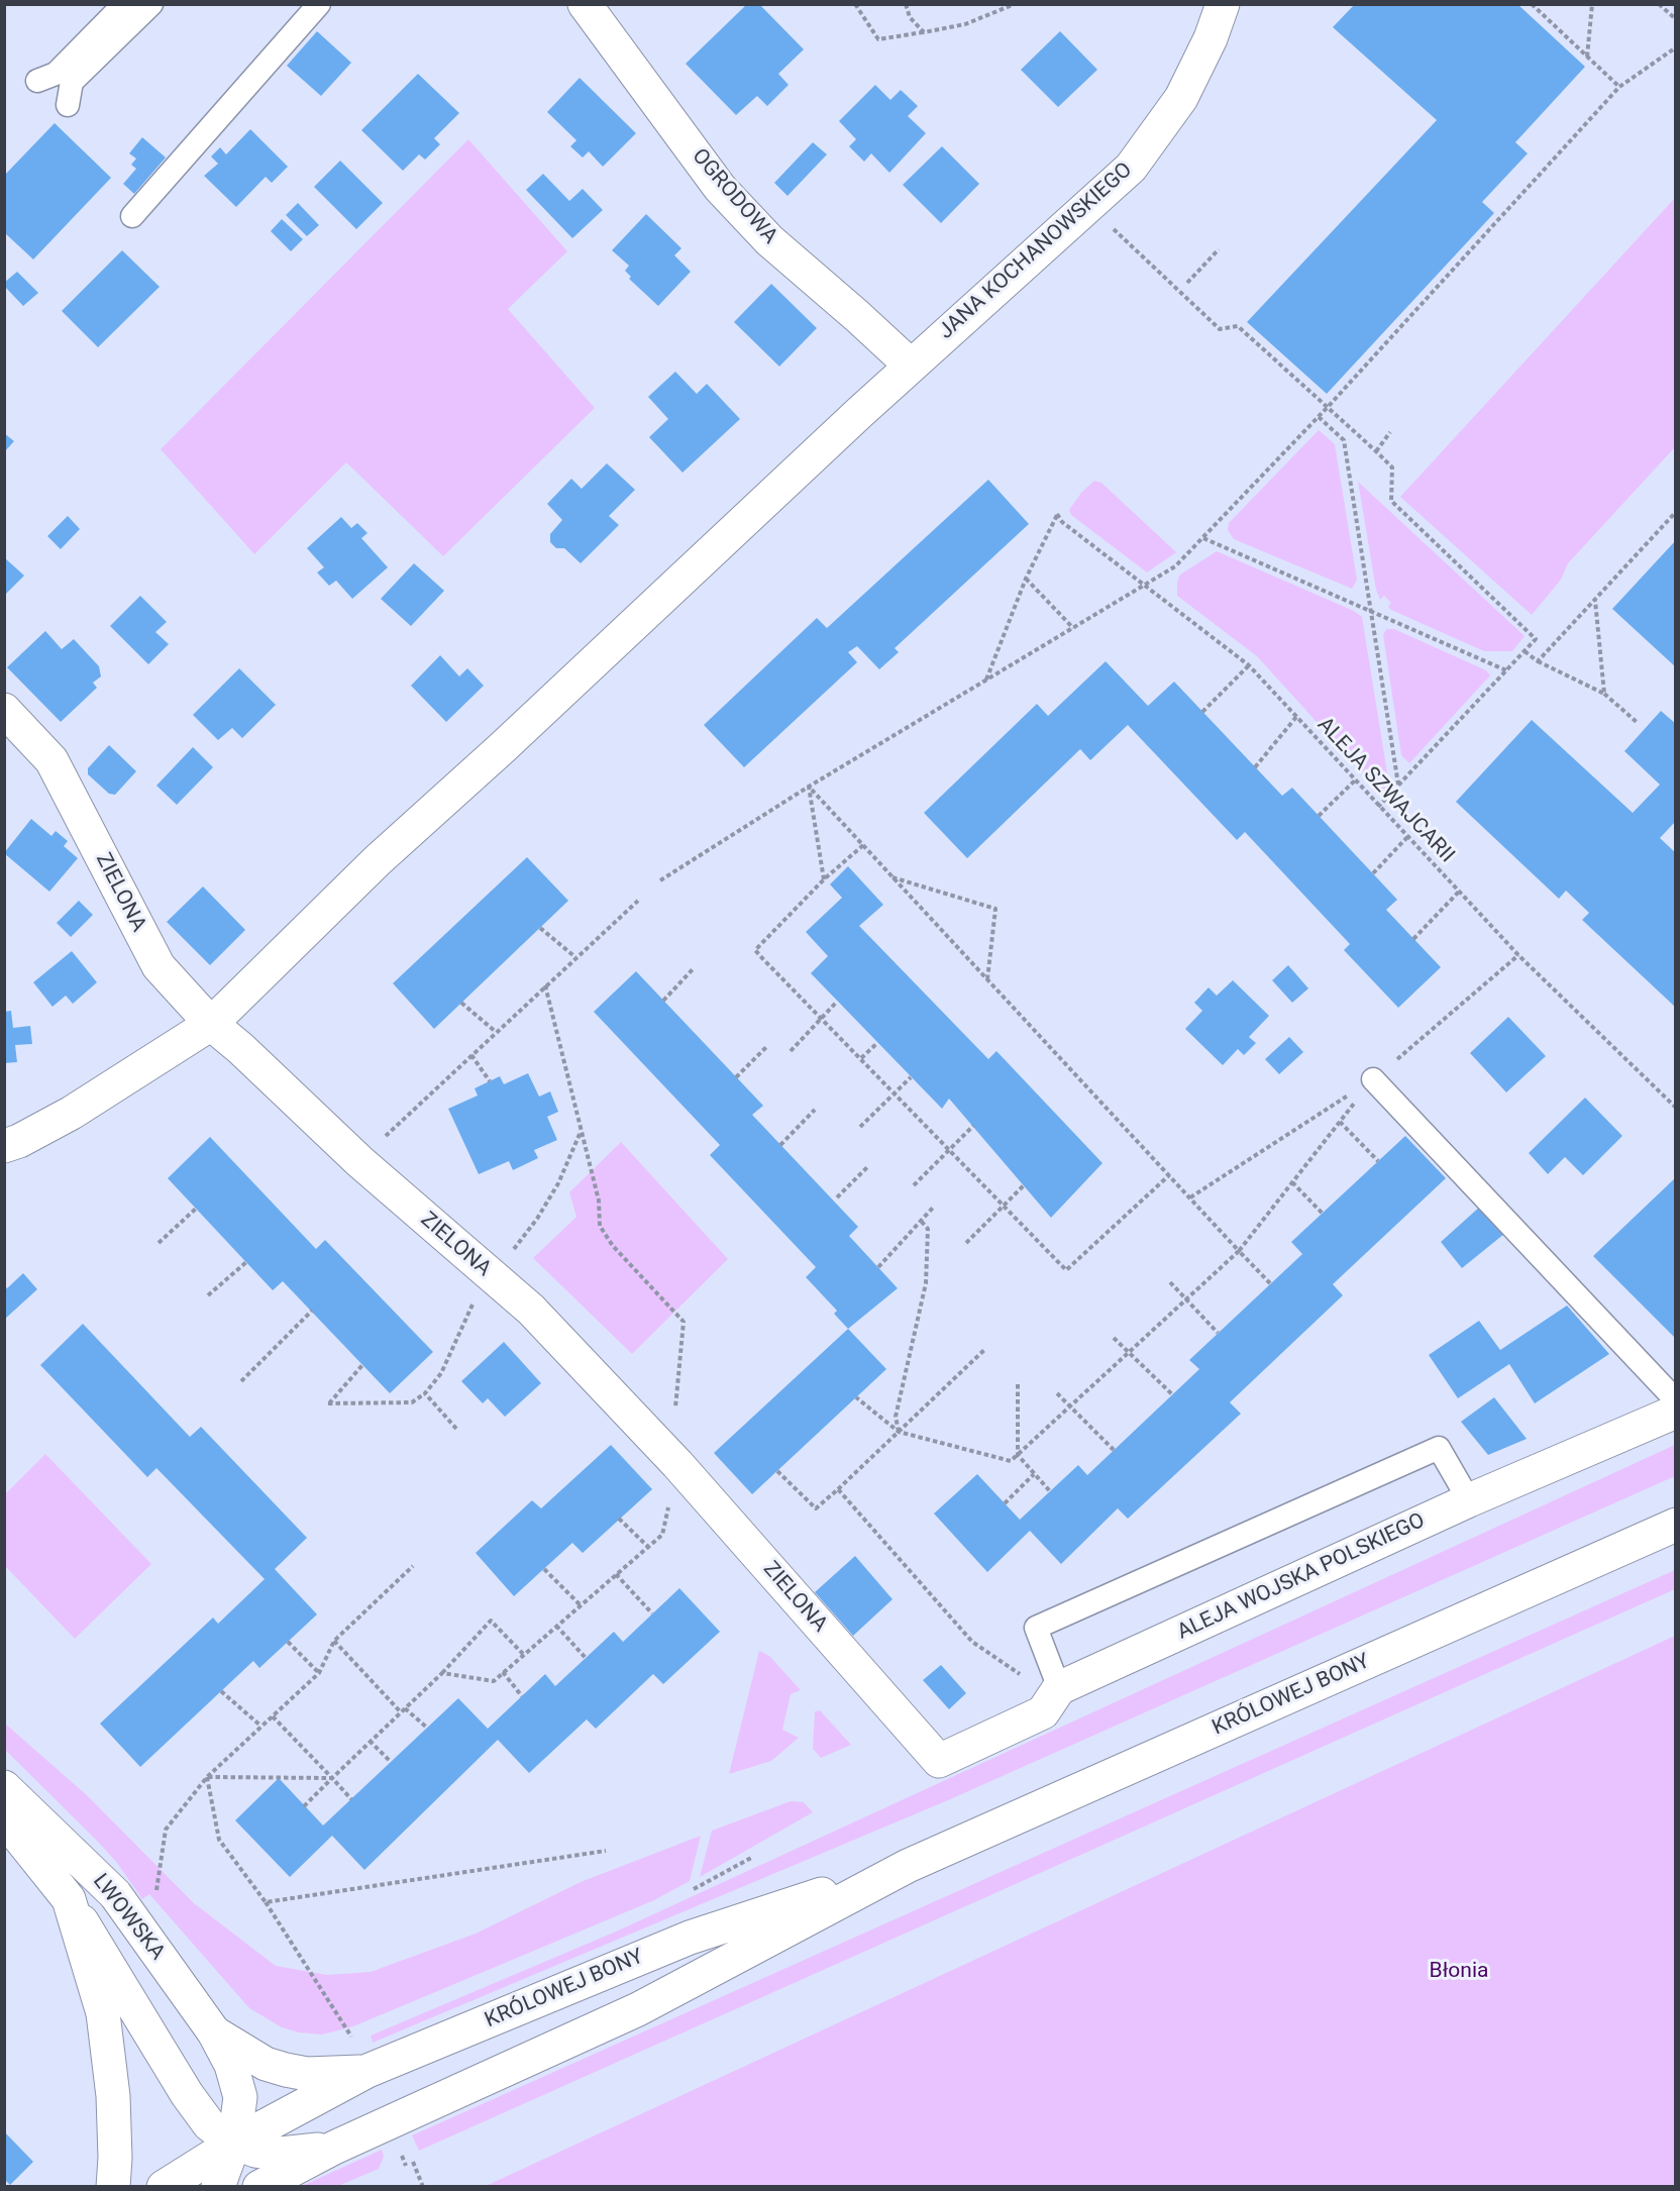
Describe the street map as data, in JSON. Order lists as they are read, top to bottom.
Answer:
{
  "streets": {
    "street": [
      "OGRODOWA",
      "JANA KOCHANOWSKIEGO",
      "ZIELONA",
      "ALEJA WOJSKA POLSKIEGO",
      "KRÓLOWEJ BONY",
      "LWOWSKA"
    ],
    "path": ["ALEJA SZWAJCARII"]
  },
  "crossings": [
    ["OGRODOWA", "JANA KOCHANOWSKIEGO"],
    ["JANA KOCHANOWSKIEGO", "ZIELONA"],
    ["ZIELONA", "ALEJA WOJSKA POLSKIEGO"],
    ["KRÓLOWEJ BONY", "LWOWSKA"]
  ],
  "parks": ["Błonia"]
}
